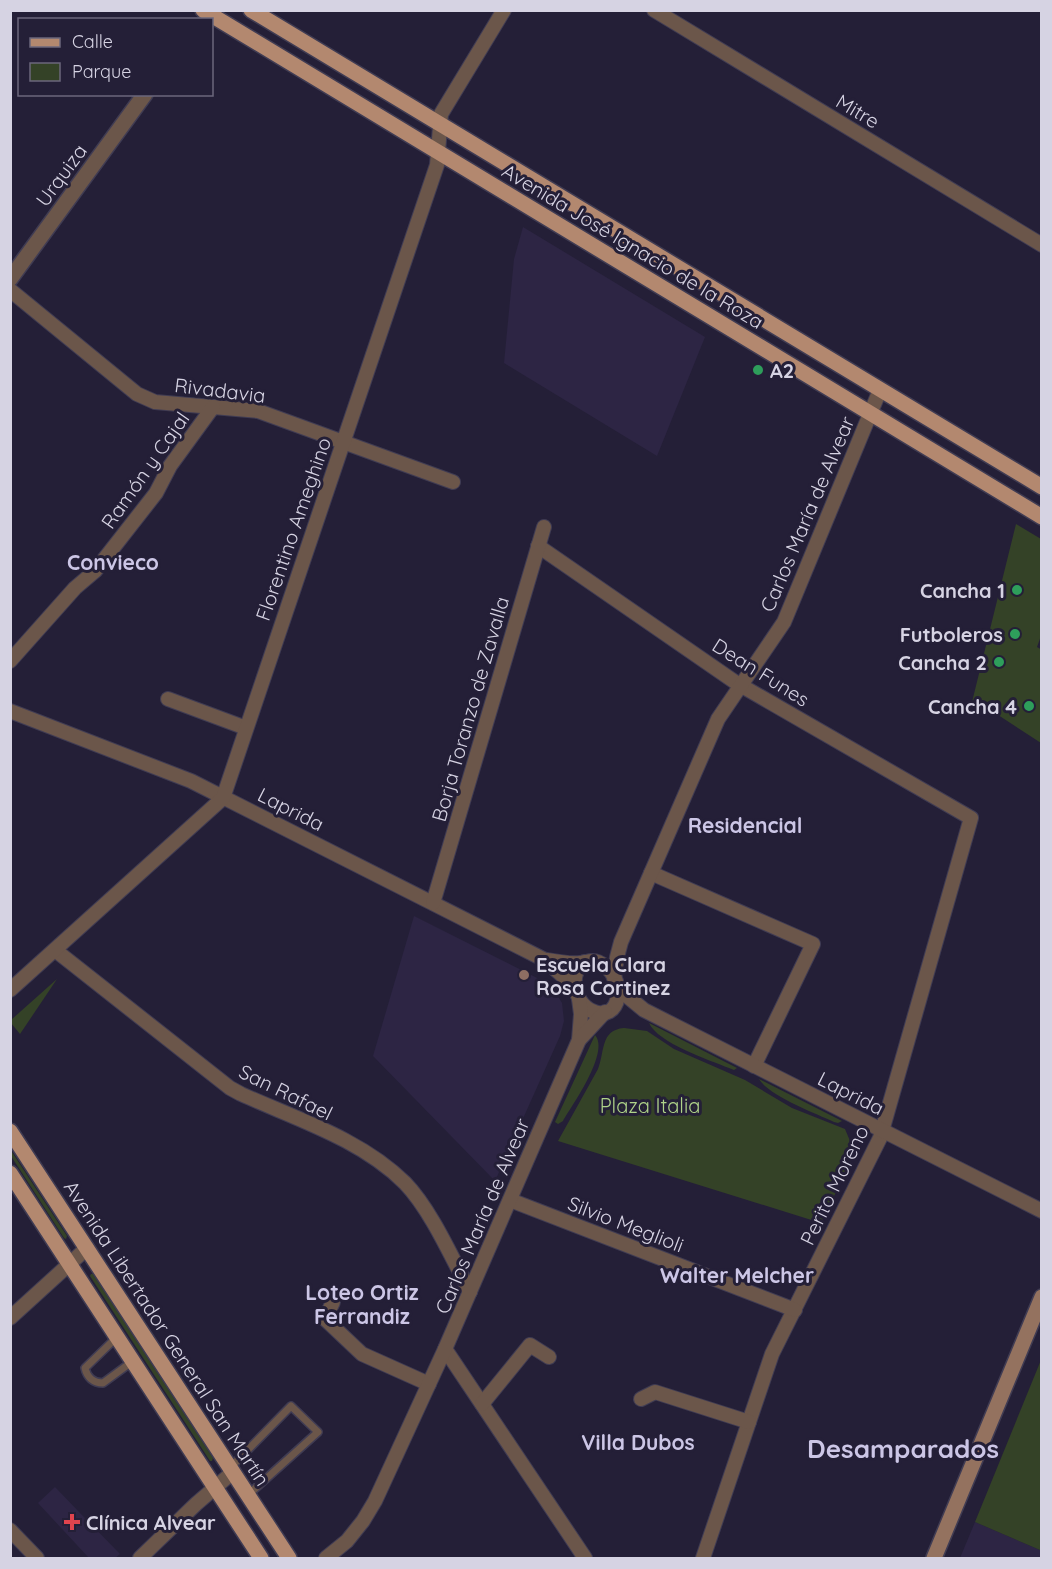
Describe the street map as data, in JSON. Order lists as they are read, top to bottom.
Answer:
{
  "streets": {
    "main road": ["Avenida José Ignacio de la Roza", "Avenida Libertador General San Martín"],
    "street": [
      "Mitre",
      "Urquiza",
      "Rivadavia",
      "Ramón y Cajal",
      "Carlos María de Alvear",
      "Florentino Ameghino",
      "Dean Funes",
      "Borja Toranzo de Zavalla",
      "Laprida",
      "San Rafael",
      "Perito Moreno",
      "Silvio Meglioli"
    ]
  },
  "crossings": [
    ["Avenida José Ignacio de la Roza", "Carlos María de Alvear"],
    ["Avenida José Ignacio de la Roza", "Florentino Ameghino"],
    ["Rivadavia", "Ramón y Cajal"],
    ["Rivadavia", "Florentino Ameghino"],
    ["Carlos María de Alvear", "Dean Funes"],
    ["Carlos María de Alvear", "Laprida"],
    ["Carlos María de Alvear", "San Rafael"],
    ["Carlos María de Alvear", "Silvio Meglioli"],
    ["Florentino Ameghino", "Laprida"],
    ["Florentino Ameghino", "San Rafael"],
    ["Dean Funes", "Borja Toranzo de Zavalla"],
    ["Dean Funes", "Perito Moreno"],
    ["Borja Toranzo de Zavalla", "Laprida"],
    ["Laprida", "Perito Moreno"],
    ["Perito Moreno", "Silvio Meglioli"]
  ],
  "districts": [
    "Convieco",
    "Residencial",
    "Walter Melcher",
    "Loteo Ortiz Ferrandiz",
    "Villa Dubos",
    "Desamparados"
  ],
  "parks": ["Plaza Italia"],
  "places": {
    "other": [
      "A2",
      "Cancha 1",
      "Futboleros",
      "Cancha 2",
      "Cancha 4",
      "Escuela Clara Rosa Cortinez"
    ],
    "health": ["Clínica Alvear"]
  },
  "legend": ["Calle", "Parque"]
}
